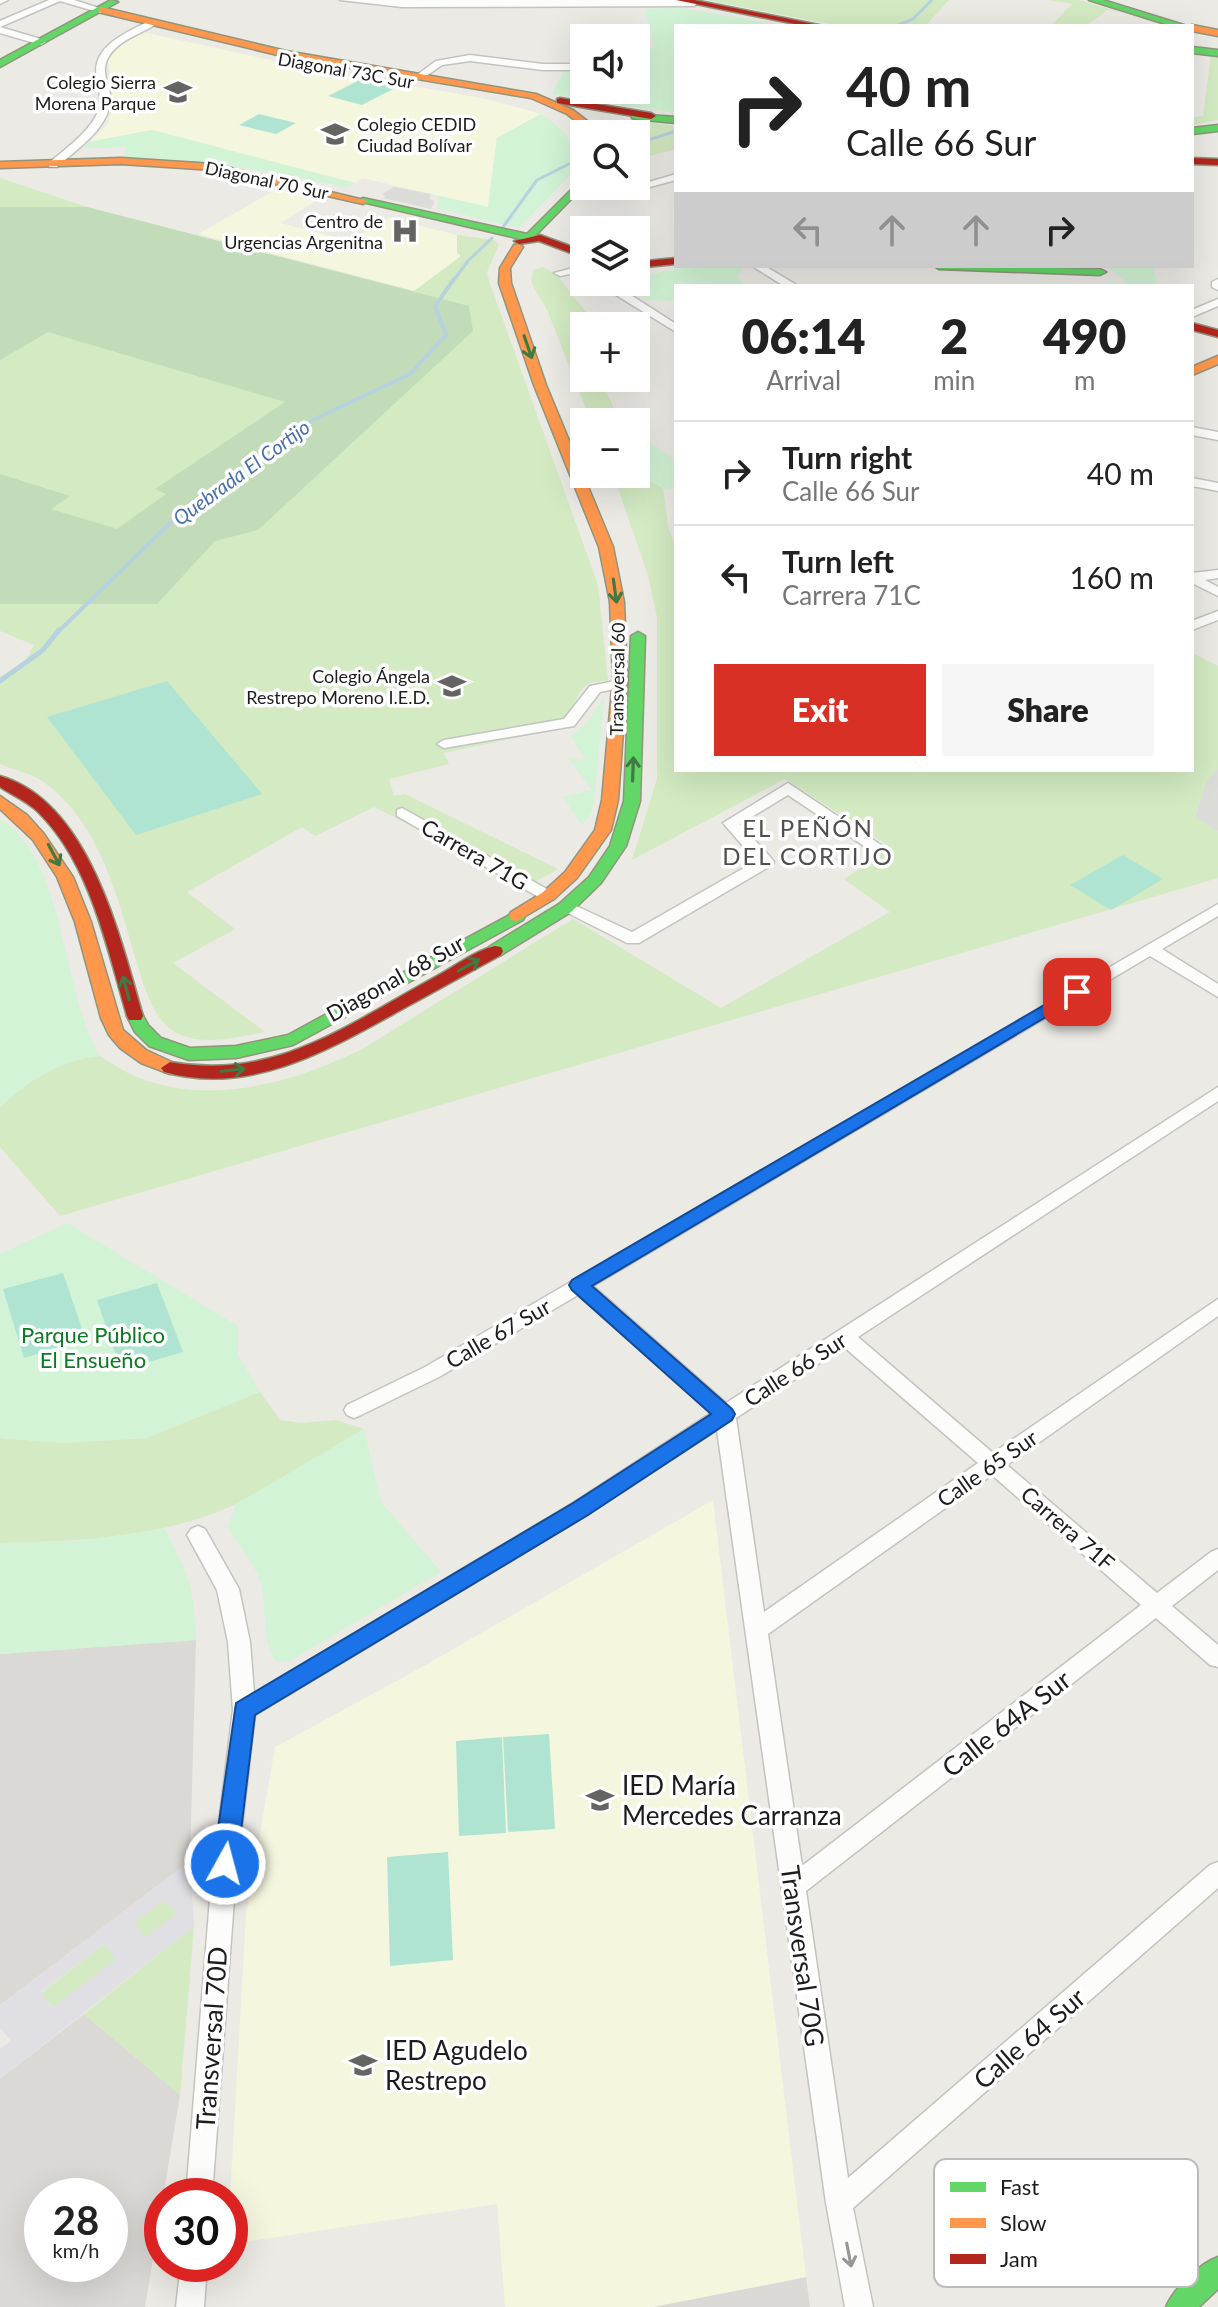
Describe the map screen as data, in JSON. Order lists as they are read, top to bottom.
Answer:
{
  "streets": {
    "street": [
      "Diagonal 73C Sur",
      "Diagonal 70 Sur",
      "Transversal 60",
      "Carrera 71G",
      "Diagonal 68 Sur",
      "Calle 67 Sur",
      "Calle 66 Sur",
      "Calle 65 Sur",
      "Carrera 71F",
      "Calle 64A Sur",
      "Transversal 70G",
      "Transversal 70D",
      "Calle 64 Sur"
    ]
  },
  "crossings": [
    ["Diagonal 70 Sur", "Transversal 60"],
    ["Transversal 60", "Diagonal 68 Sur"],
    ["Carrera 71G", "Diagonal 68 Sur"],
    ["Calle 66 Sur", "Carrera 71F"],
    ["Calle 66 Sur", "Transversal 70G"],
    ["Calle 66 Sur", "Transversal 70D"],
    ["Calle 65 Sur", "Carrera 71F"],
    ["Calle 65 Sur", "Transversal 70G"],
    ["Carrera 71F", "Calle 64A Sur"],
    ["Calle 64A Sur", "Transversal 70G"],
    ["Transversal 70G", "Calle 64 Sur"]
  ],
  "districts": ["EL PEÑÓN DEL CORTIJO"],
  "water": ["Quebrada El Cortijo"],
  "parks": ["Parque Público El Ensueño"],
  "places": {
    "school or university": [
      "Colegio Sierra Morena Parque",
      "Colegio CEDID Ciudad Bolívar",
      "Colegio Ángela Restrepo Moreno I.E.D.",
      "IED María Mercedes Carranza",
      "IED Agudelo Restrepo"
    ],
    "hospital": ["Centro de Urgencias Argenitna"]
  },
  "legend": ["Fast", "Slow", "Jam"],
  "page": {
    "map_buttons": ["+", "−"],
    "turn": ["40 m", "Calle 66 Sur"],
    "eta": [
      "06:14",
      "Arrival",
      "2",
      "min",
      "490",
      "m"
    ],
    "list": [
      {
        "name": "Turn right",
        "note": "Calle 66 Sur",
        "value": "40 m"
      },
      {
        "name": "Turn left",
        "note": "Carrera 71C",
        "value": "160 m"
      }
    ],
    "buttons": ["Exit", "Share"],
    "speed": "28 km/h",
    "limit": "30"
  }
}
